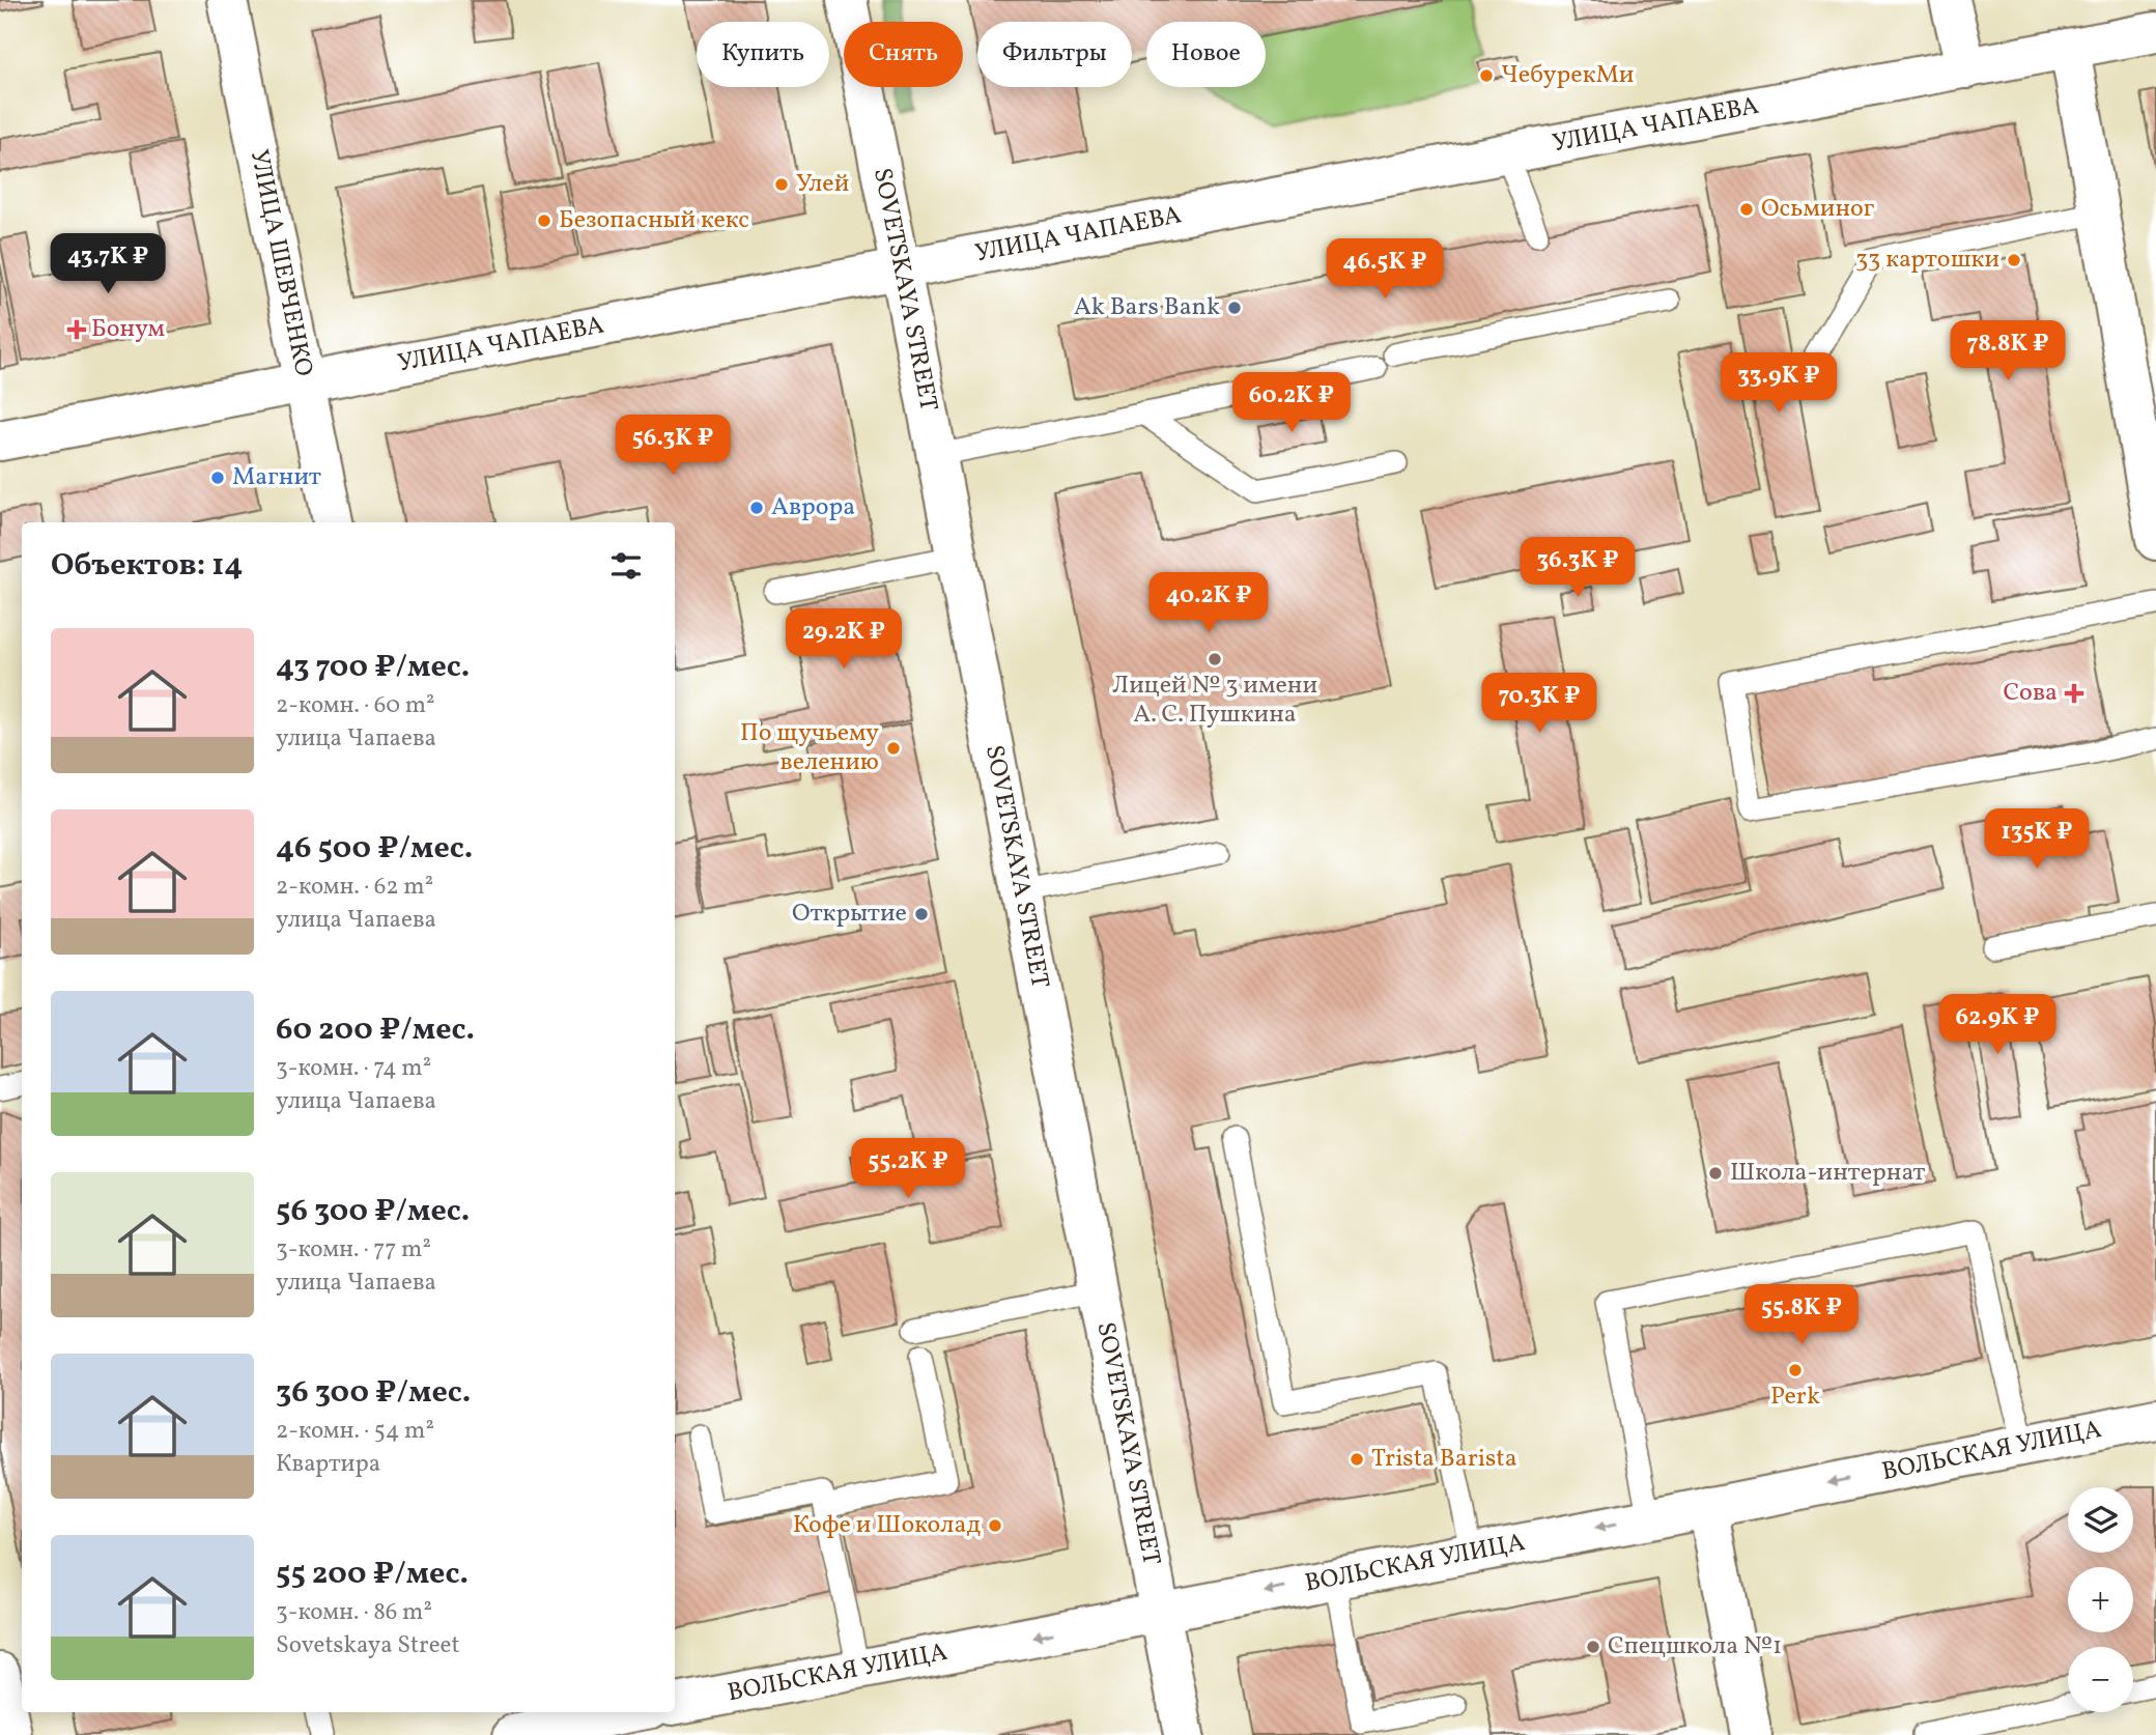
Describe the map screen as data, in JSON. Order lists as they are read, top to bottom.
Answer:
{
  "streets": {
    "street": [
      "УЛИЦА ЧАПАЕВА",
      "УЛИЦА ШЕВЧЕНКО",
      "SOVETSKAYA STREET",
      "ВОЛЬСКАЯ УЛИЦА"
    ]
  },
  "crossings": [
    ["УЛИЦА ЧАПАЕВА", "УЛИЦА ШЕВЧЕНКО"],
    ["УЛИЦА ЧАПАЕВА", "SOVETSKAYA STREET"],
    ["SOVETSKAYA STREET", "ВОЛЬСКАЯ УЛИЦА"]
  ],
  "one_way": ["ВОЛЬСКАЯ УЛИЦА"],
  "places": {
    "other": [
      "ЧебурекМи",
      "Улей",
      "Осьминог",
      "Безопасный кекс",
      "33 картошки",
      "Ak Bars Bank",
      "Магнит",
      "Аврора",
      "Лицей № 3 имени А. С. Пушкина",
      "По щучьему велению",
      "Открытие",
      "Школа-интернат",
      "Perk",
      "Trista Barista",
      "Кофе и Шоколад",
      "Спецшкола №1"
    ],
    "health": ["Бонум", "Сова"]
  },
  "page": {
    "chip": [
      "Купить",
      "Снять",
      "Фильтры",
      "Новое"
    ],
    "price": [
      "43.7K ₽",
      "46.5K ₽",
      "78.8K ₽",
      "33.9K ₽",
      "60.2K ₽",
      "56.3K ₽",
      "36.3K ₽",
      "40.2K ₽",
      "29.2K ₽",
      "70.3K ₽",
      "135K ₽",
      "62.9K ₽",
      "55.2K ₽",
      "55.8K ₽"
    ],
    "heading": "Объектов: 14",
    "list": [
      {
        "name": "43 700 ₽/мес.",
        "note": "2-комн. · 60 m² · улица Чапаева"
      },
      {
        "name": "46 500 ₽/мес.",
        "note": "2-комн. · 62 m² · улица Чапаева"
      },
      {
        "name": "60 200 ₽/мес.",
        "note": "3-комн. · 74 m² · улица Чапаева"
      },
      {
        "name": "56 300 ₽/мес.",
        "note": "3-комн. · 77 m² · улица Чапаева"
      },
      {
        "name": "36 300 ₽/мес.",
        "note": "2-комн. · 54 m² · Квартира"
      },
      {
        "name": "55 200 ₽/мес.",
        "note": "3-комн. · 86 m² · Sovetskaya Street"
      }
    ],
    "map_buttons": ["+", "−"]
  }
}
